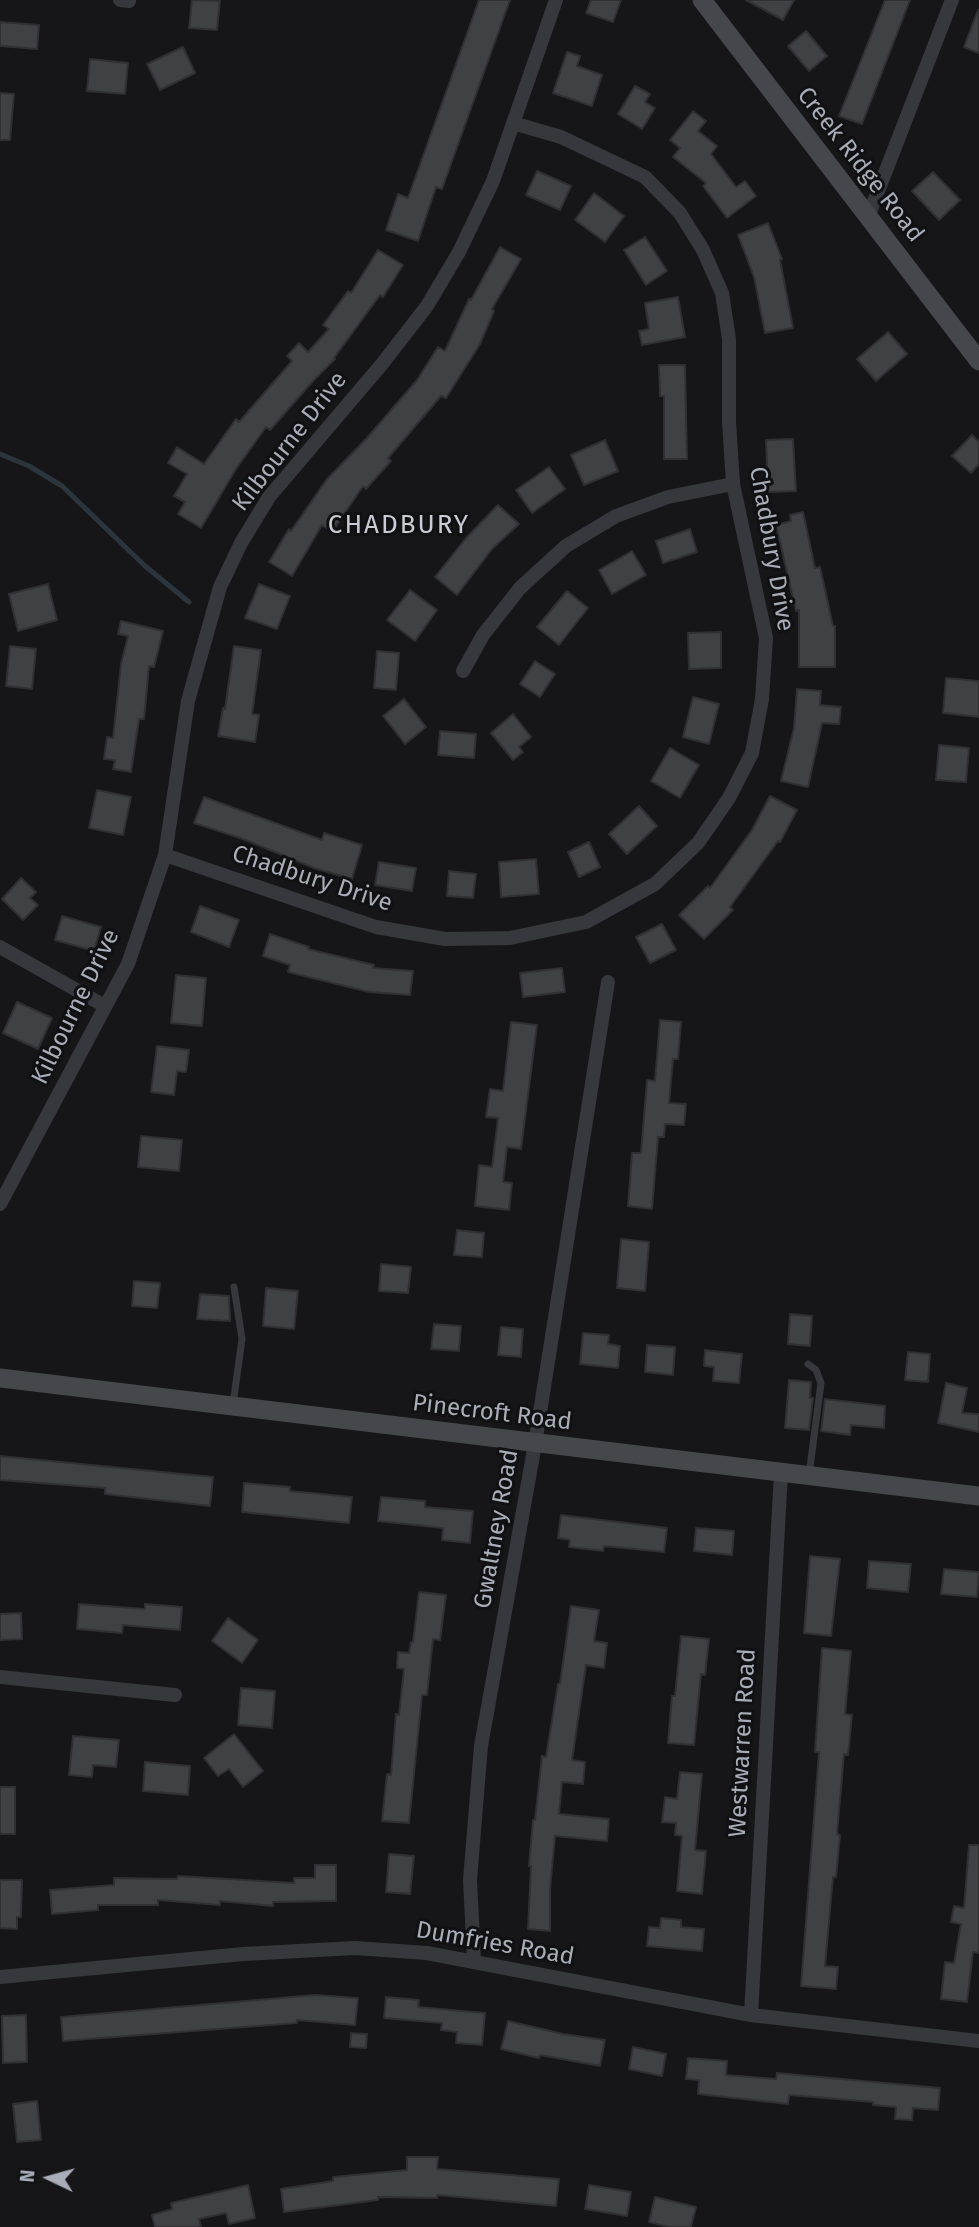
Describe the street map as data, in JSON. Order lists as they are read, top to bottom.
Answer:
{
  "streets": {
    "street": [
      "Creek Ridge Road",
      "Kilbourne Drive",
      "Chadbury Drive",
      "Pinecroft Road",
      "Gwaltney Road",
      "Westwarren Road",
      "Dumfries Road"
    ]
  },
  "crossings": [
    ["Kilbourne Drive", "Chadbury Drive"],
    ["Pinecroft Road", "Gwaltney Road"],
    ["Pinecroft Road", "Westwarren Road"],
    ["Gwaltney Road", "Dumfries Road"],
    ["Westwarren Road", "Dumfries Road"]
  ],
  "districts": ["CHADBURY"],
  "north": "left"
}
